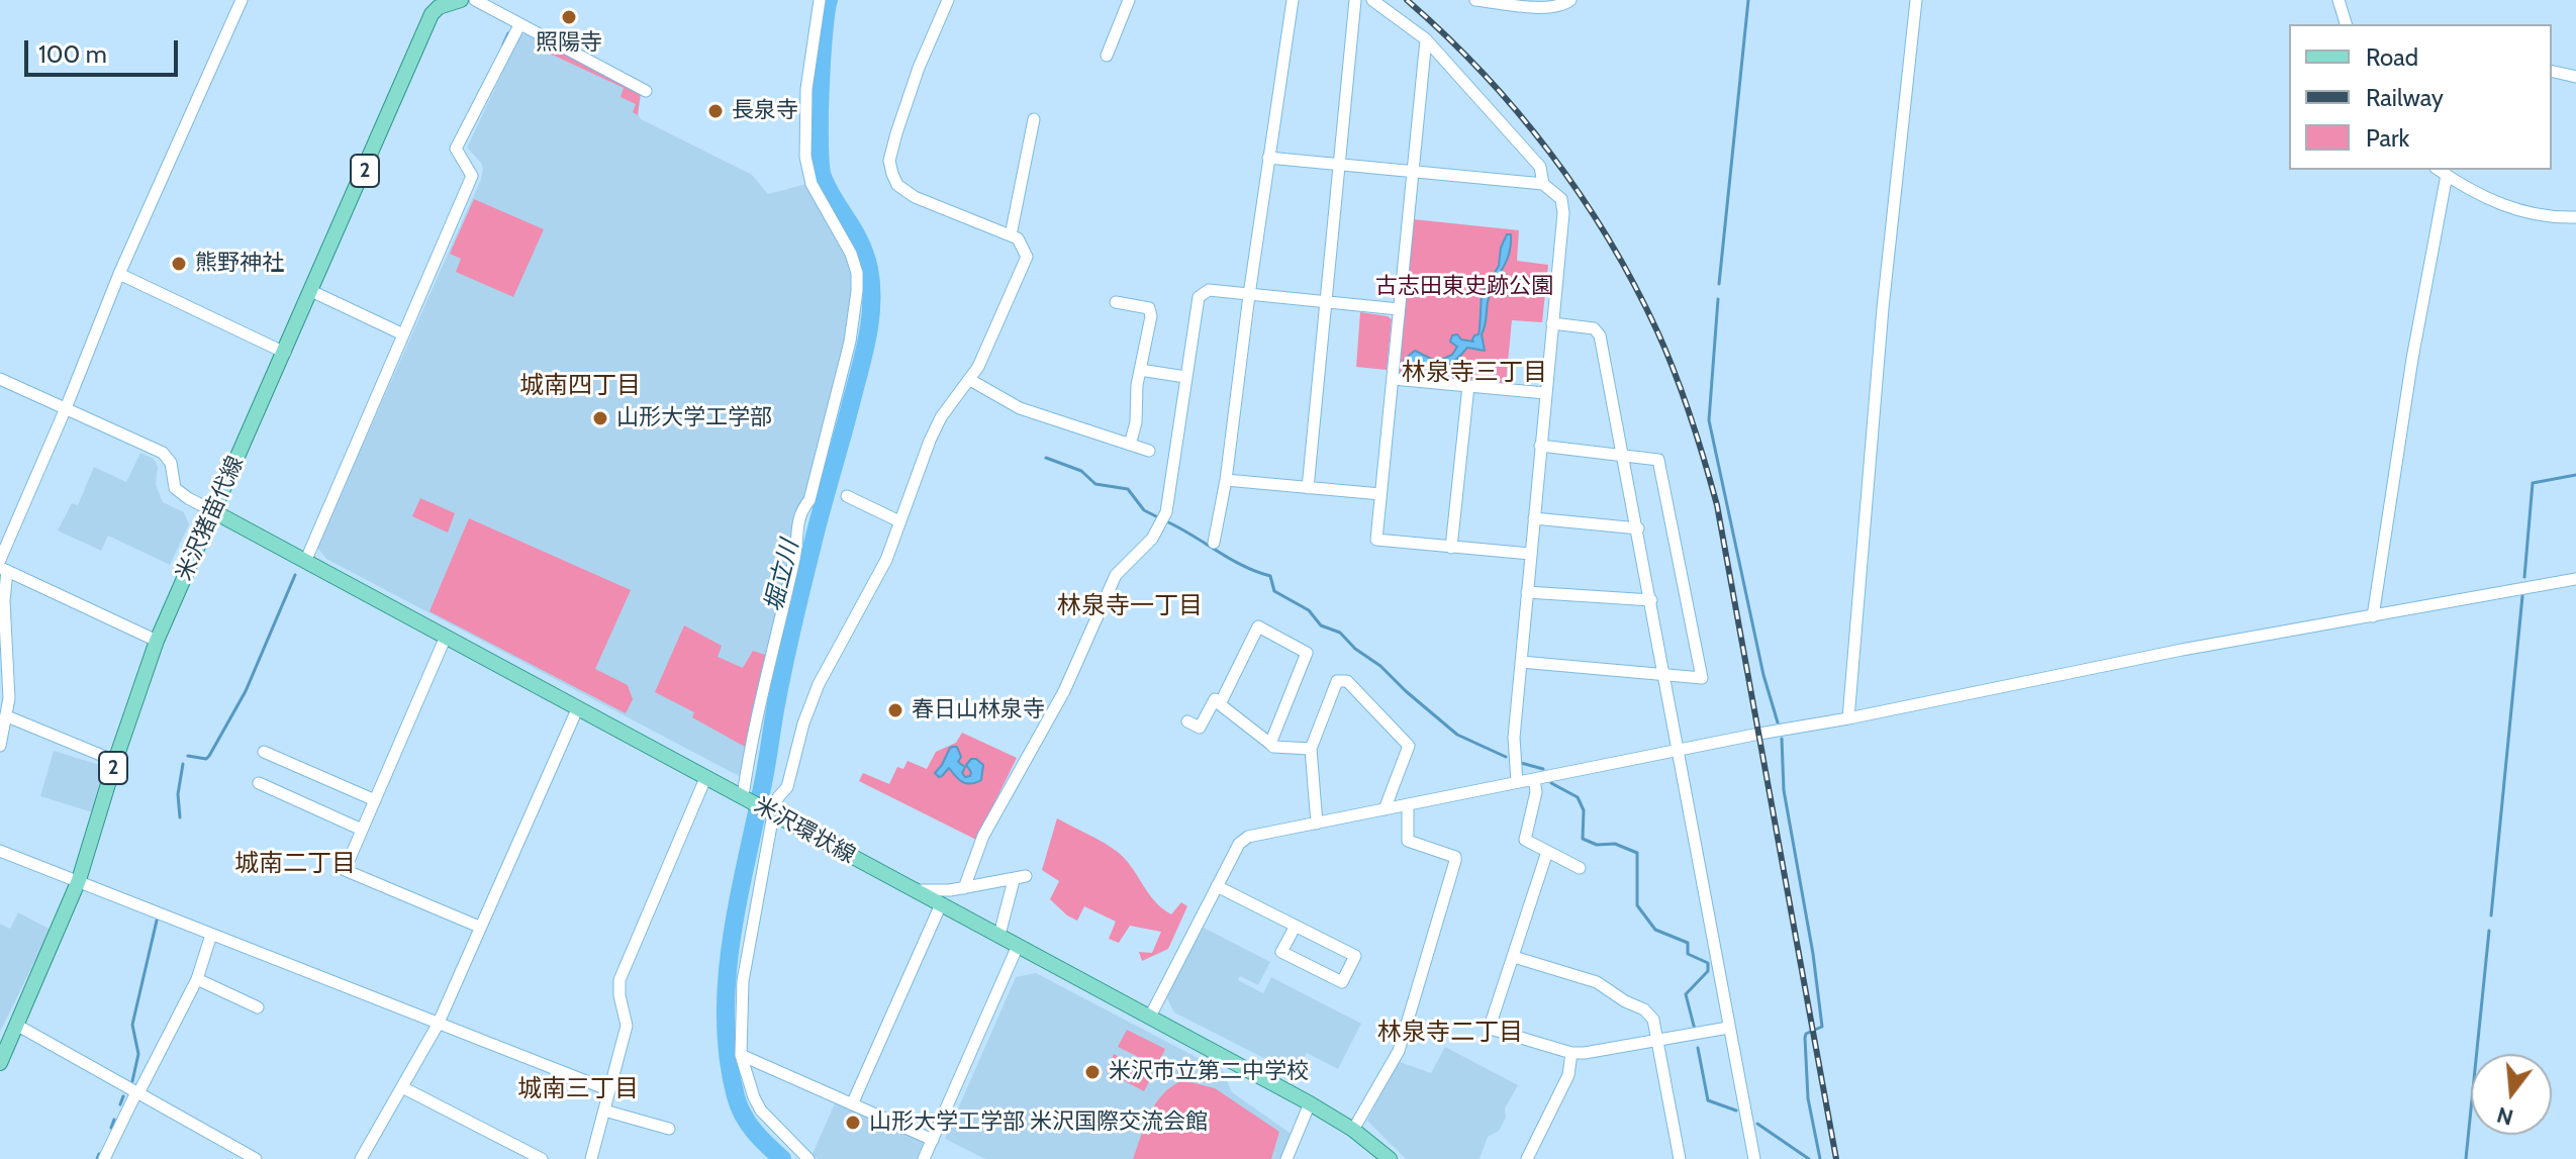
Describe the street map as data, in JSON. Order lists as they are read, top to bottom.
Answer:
{
  "streets": {
    "main road": ["2", "米沢猪苗代線", "米沢環状線"]
  },
  "crossings": [
    ["米沢猪苗代線", "米沢環状線"]
  ],
  "districts": [
    "林泉寺三丁目",
    "城南四丁目",
    "林泉寺一丁目",
    "城南二丁目",
    "林泉寺二丁目",
    "城南三丁目"
  ],
  "water": ["堀立川"],
  "parks": ["古志田東史跡公園"],
  "places": [
    "照陽寺",
    "長泉寺",
    "熊野神社",
    "山形大学工学部",
    "春日山林泉寺",
    "米沢市立第二中学校",
    "山形大学工学部 米沢国際交流会館"
  ],
  "legend": ["Road", "Railway", "Park"],
  "scale_bar": "100 m",
  "north": "bottom"
}
